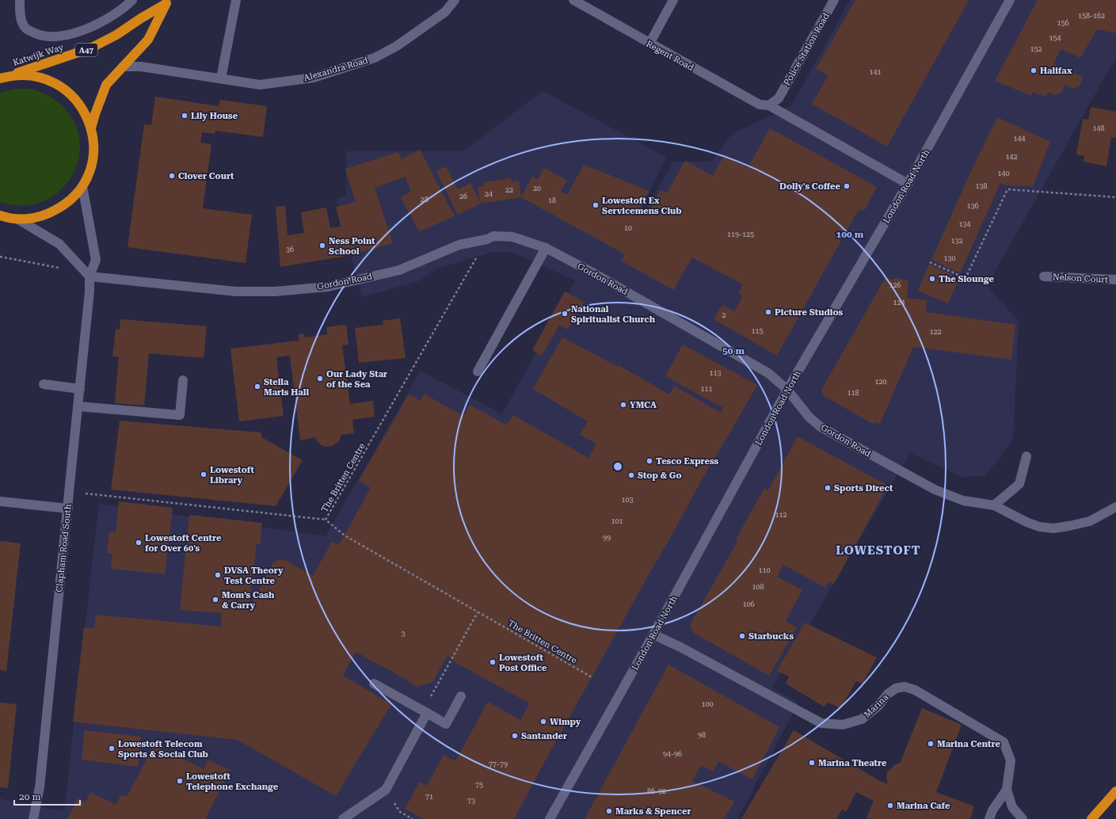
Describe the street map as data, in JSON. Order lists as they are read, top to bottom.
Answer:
{
  "streets": {
    "highway": ["A47", "Katwijk Way"],
    "street": [
      "Police Station Road",
      "Regent Road",
      "Alexandra Road",
      "London Road North",
      "Nelson Court",
      "Gordon Road",
      "Clapham Road South",
      "Marina"
    ],
    "path": ["The Britten Centre"]
  },
  "crossings": [
    ["Police Station Road", "Regent Road"],
    ["Katwijk Way", "Alexandra Road"],
    ["Regent Road", "London Road North"],
    ["London Road North", "Gordon Road"],
    ["London Road North", "Marina"],
    ["Gordon Road", "The Britten Centre"],
    ["Gordon Road", "Clapham Road South"]
  ],
  "districts": ["LOWESTOFT"],
  "places": [
    "Halifax",
    "Lily House",
    "Clover Court",
    "Dolly's Coffee",
    "Lowestoft Ex Servicemens Club",
    "Ness Point School",
    "The Slounge",
    "Picture Studios",
    "National Spiritualist Church",
    "Our Lady Star of the Sea",
    "Stella Maris Hall",
    "YMCA",
    "Tesco Express",
    "Lowestoft Library",
    "Stop & Go",
    "Sports Direct",
    "Lowestoft Centre for Over 60's",
    "DVSA Theory Test Centre",
    "Mom’s Cash & Carry",
    "Starbucks",
    "Lowestoft Post Office",
    "Wimpy",
    "Santander",
    "Marina Centre",
    "Lowestoft Telecom Sports & Social Club",
    "Marina Theatre",
    "Lowestoft Telephone Exchange",
    "Marina Cafe",
    "Marks & Spencer"
  ],
  "house_numbers": [
    "158-162",
    "156",
    "154",
    "152",
    "141",
    "148",
    "144",
    "142",
    "140",
    "138",
    "20",
    "22",
    "24",
    "26",
    "28",
    "18",
    "136",
    "134",
    "10",
    "119-125",
    "132",
    "36",
    "130",
    "126",
    "124",
    "2",
    "115",
    "122",
    "113",
    "120",
    "111",
    "118",
    "103",
    "112",
    "101",
    "99",
    "110",
    "108",
    "106",
    "3",
    "100",
    "98",
    "94-96",
    "77-79",
    "75",
    "86-92",
    "71",
    "73"
  ],
  "scale_bar": "20 m",
  "rings": ["100 m", "50 m"]
}
